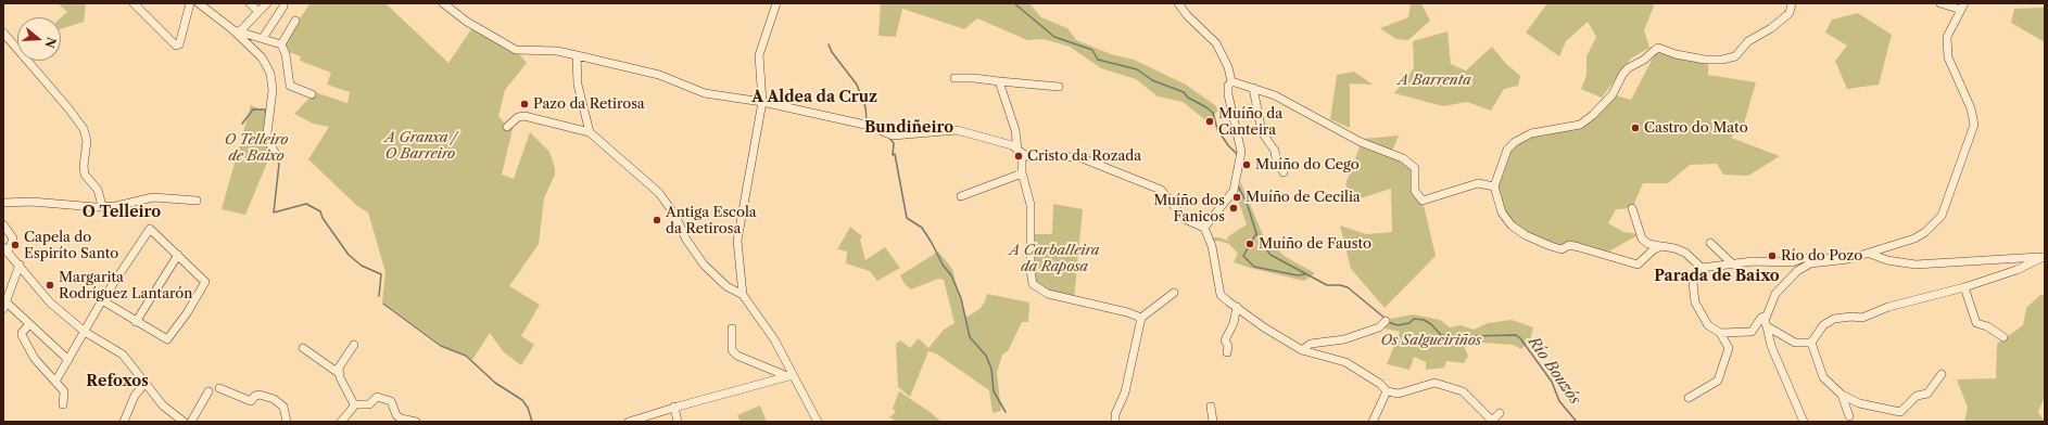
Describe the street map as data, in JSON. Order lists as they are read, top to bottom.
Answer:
{
  "districts": [
    "A Aldea da Cruz",
    "Bundiñeiro",
    "O Telleiro",
    "Parada de Baixo",
    "Refoxos"
  ],
  "water": ["Río Bouzós"],
  "parks": [
    "A Barrenta",
    "A Granxa / O Barreiro",
    "O Telleiro de Baixo",
    "A Carballeira da Raposa",
    "Os Salgueiriños"
  ],
  "places": [
    "Pazo da Retirosa",
    "Muíño da Canteira",
    "Castro do Mato",
    "Cristo da Rozada",
    "Muíño do Cego",
    "Muíño de Cecilia",
    "Muíño dos Fanicos",
    "Antiga Escola da Retirosa",
    "Muíño de Fausto",
    "Capela do Espiríto Santo",
    "Río do Pozo",
    "Margarita Rodríguez Lantarón"
  ],
  "north": "right"
}
